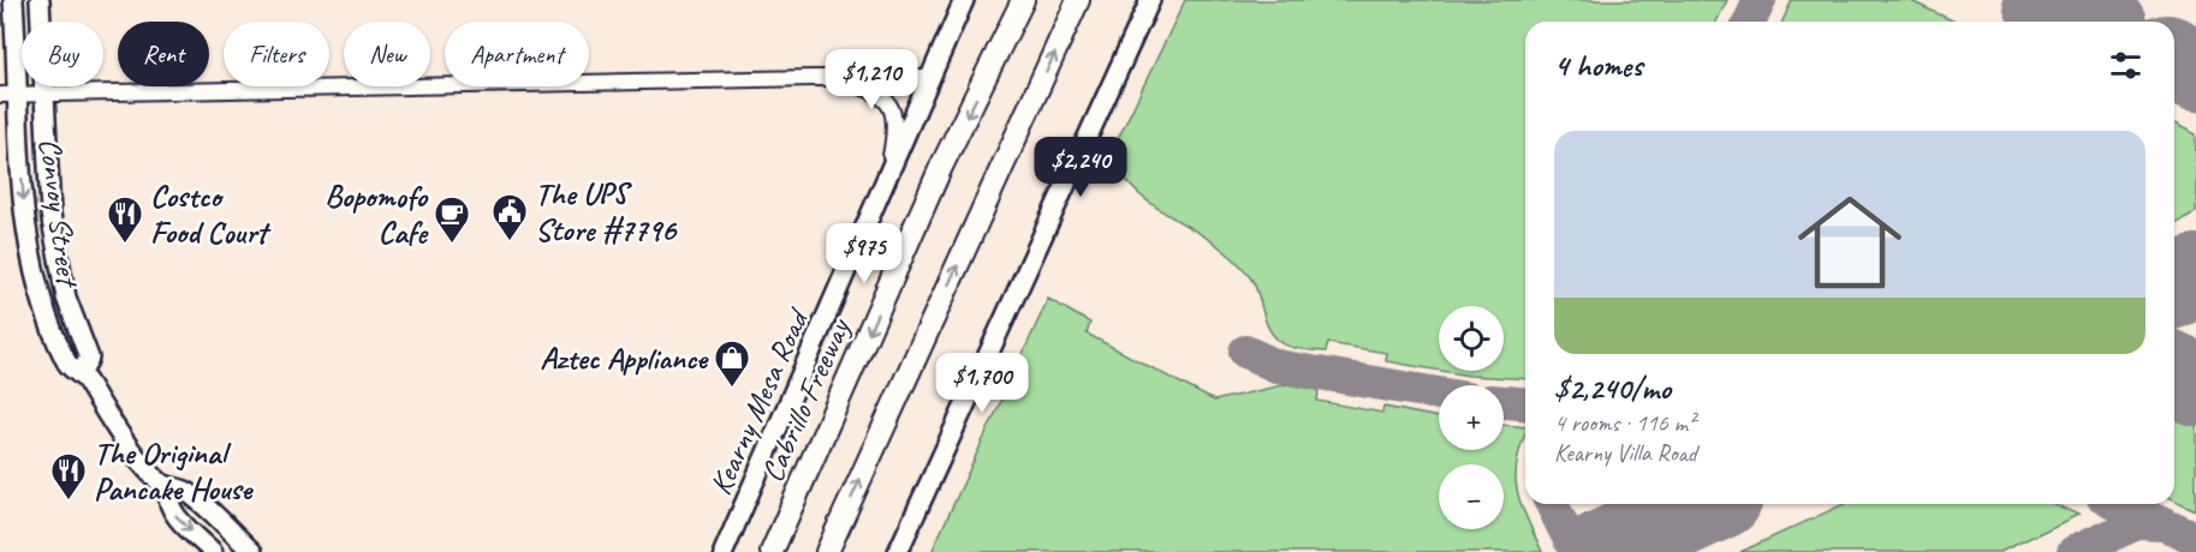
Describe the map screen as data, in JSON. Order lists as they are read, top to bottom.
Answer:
{
  "streets": {
    "highway": ["Cabrillo Freeway"],
    "main road": ["Convoy Street", "Kearny Mesa Road"]
  },
  "places": {
    "public building": ["The UPS Store #7796"],
    "restaurant": ["Costco Food Court", "The Original Pancake House"],
    "cafe": ["Bopomofo Cafe"],
    "shop": ["Aztec Appliance"]
  },
  "page": {
    "chip": [
      "Buy",
      "Rent",
      "Filters",
      "New",
      "Apartment"
    ],
    "heading": "4 homes",
    "price": [
      "$1,210",
      "$2,240",
      "$975",
      "$1,700"
    ],
    "list": [
      {
        "name": "$2,240/mo",
        "note": "4 rooms · 116 m² · Kearny Villa Road"
      }
    ],
    "map_buttons": ["+", "−"]
  }
}
